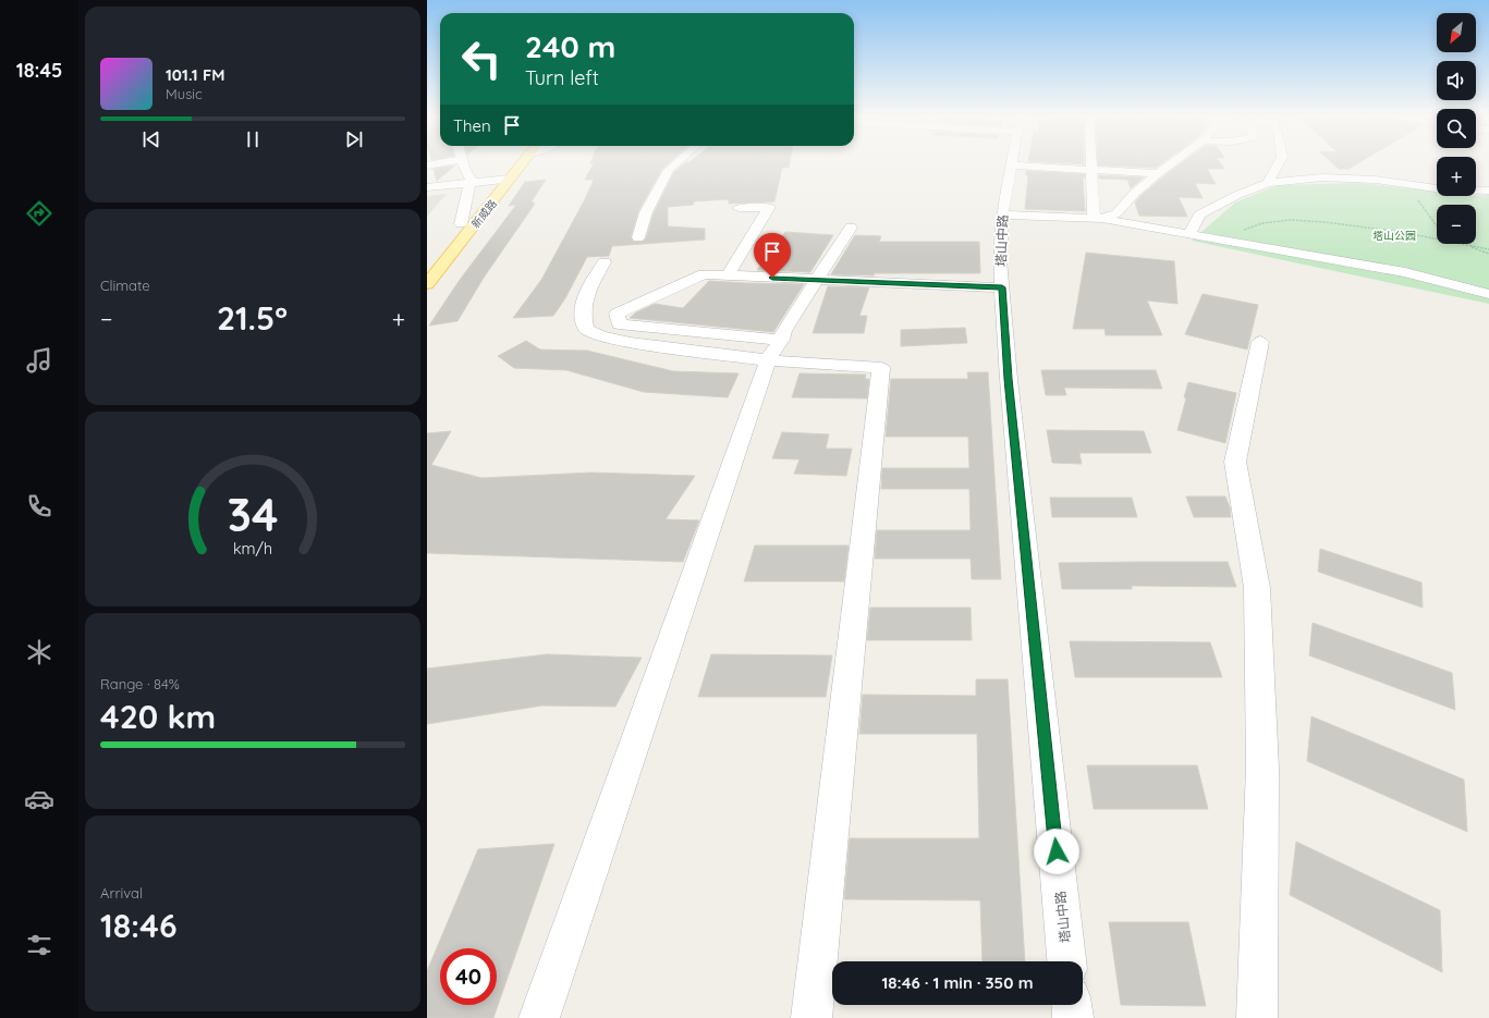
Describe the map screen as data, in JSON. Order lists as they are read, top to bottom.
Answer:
{
  "streets": {
    "main road": ["新威路"],
    "street": ["塔山中路"]
  },
  "parks": ["塔山公园"],
  "north": "bottom left",
  "page": {
    "tabs": "18:45",
    "map_buttons": ["+", "−"],
    "turn": ["240 m", "Turn left"],
    "song": ["101.1 FM", "Music"],
    "then": "Then",
    "tile": [
      "Climate",
      ["Range · 84%", "420 km"],
      ["Arrival", "18:46"]
    ],
    "heat": ["−", "21.5°", "+"],
    "limit": "40",
    "trip": "18:46 · 1 min · 350 m",
    "gauge": ["34", "km/h"]
  }
}
